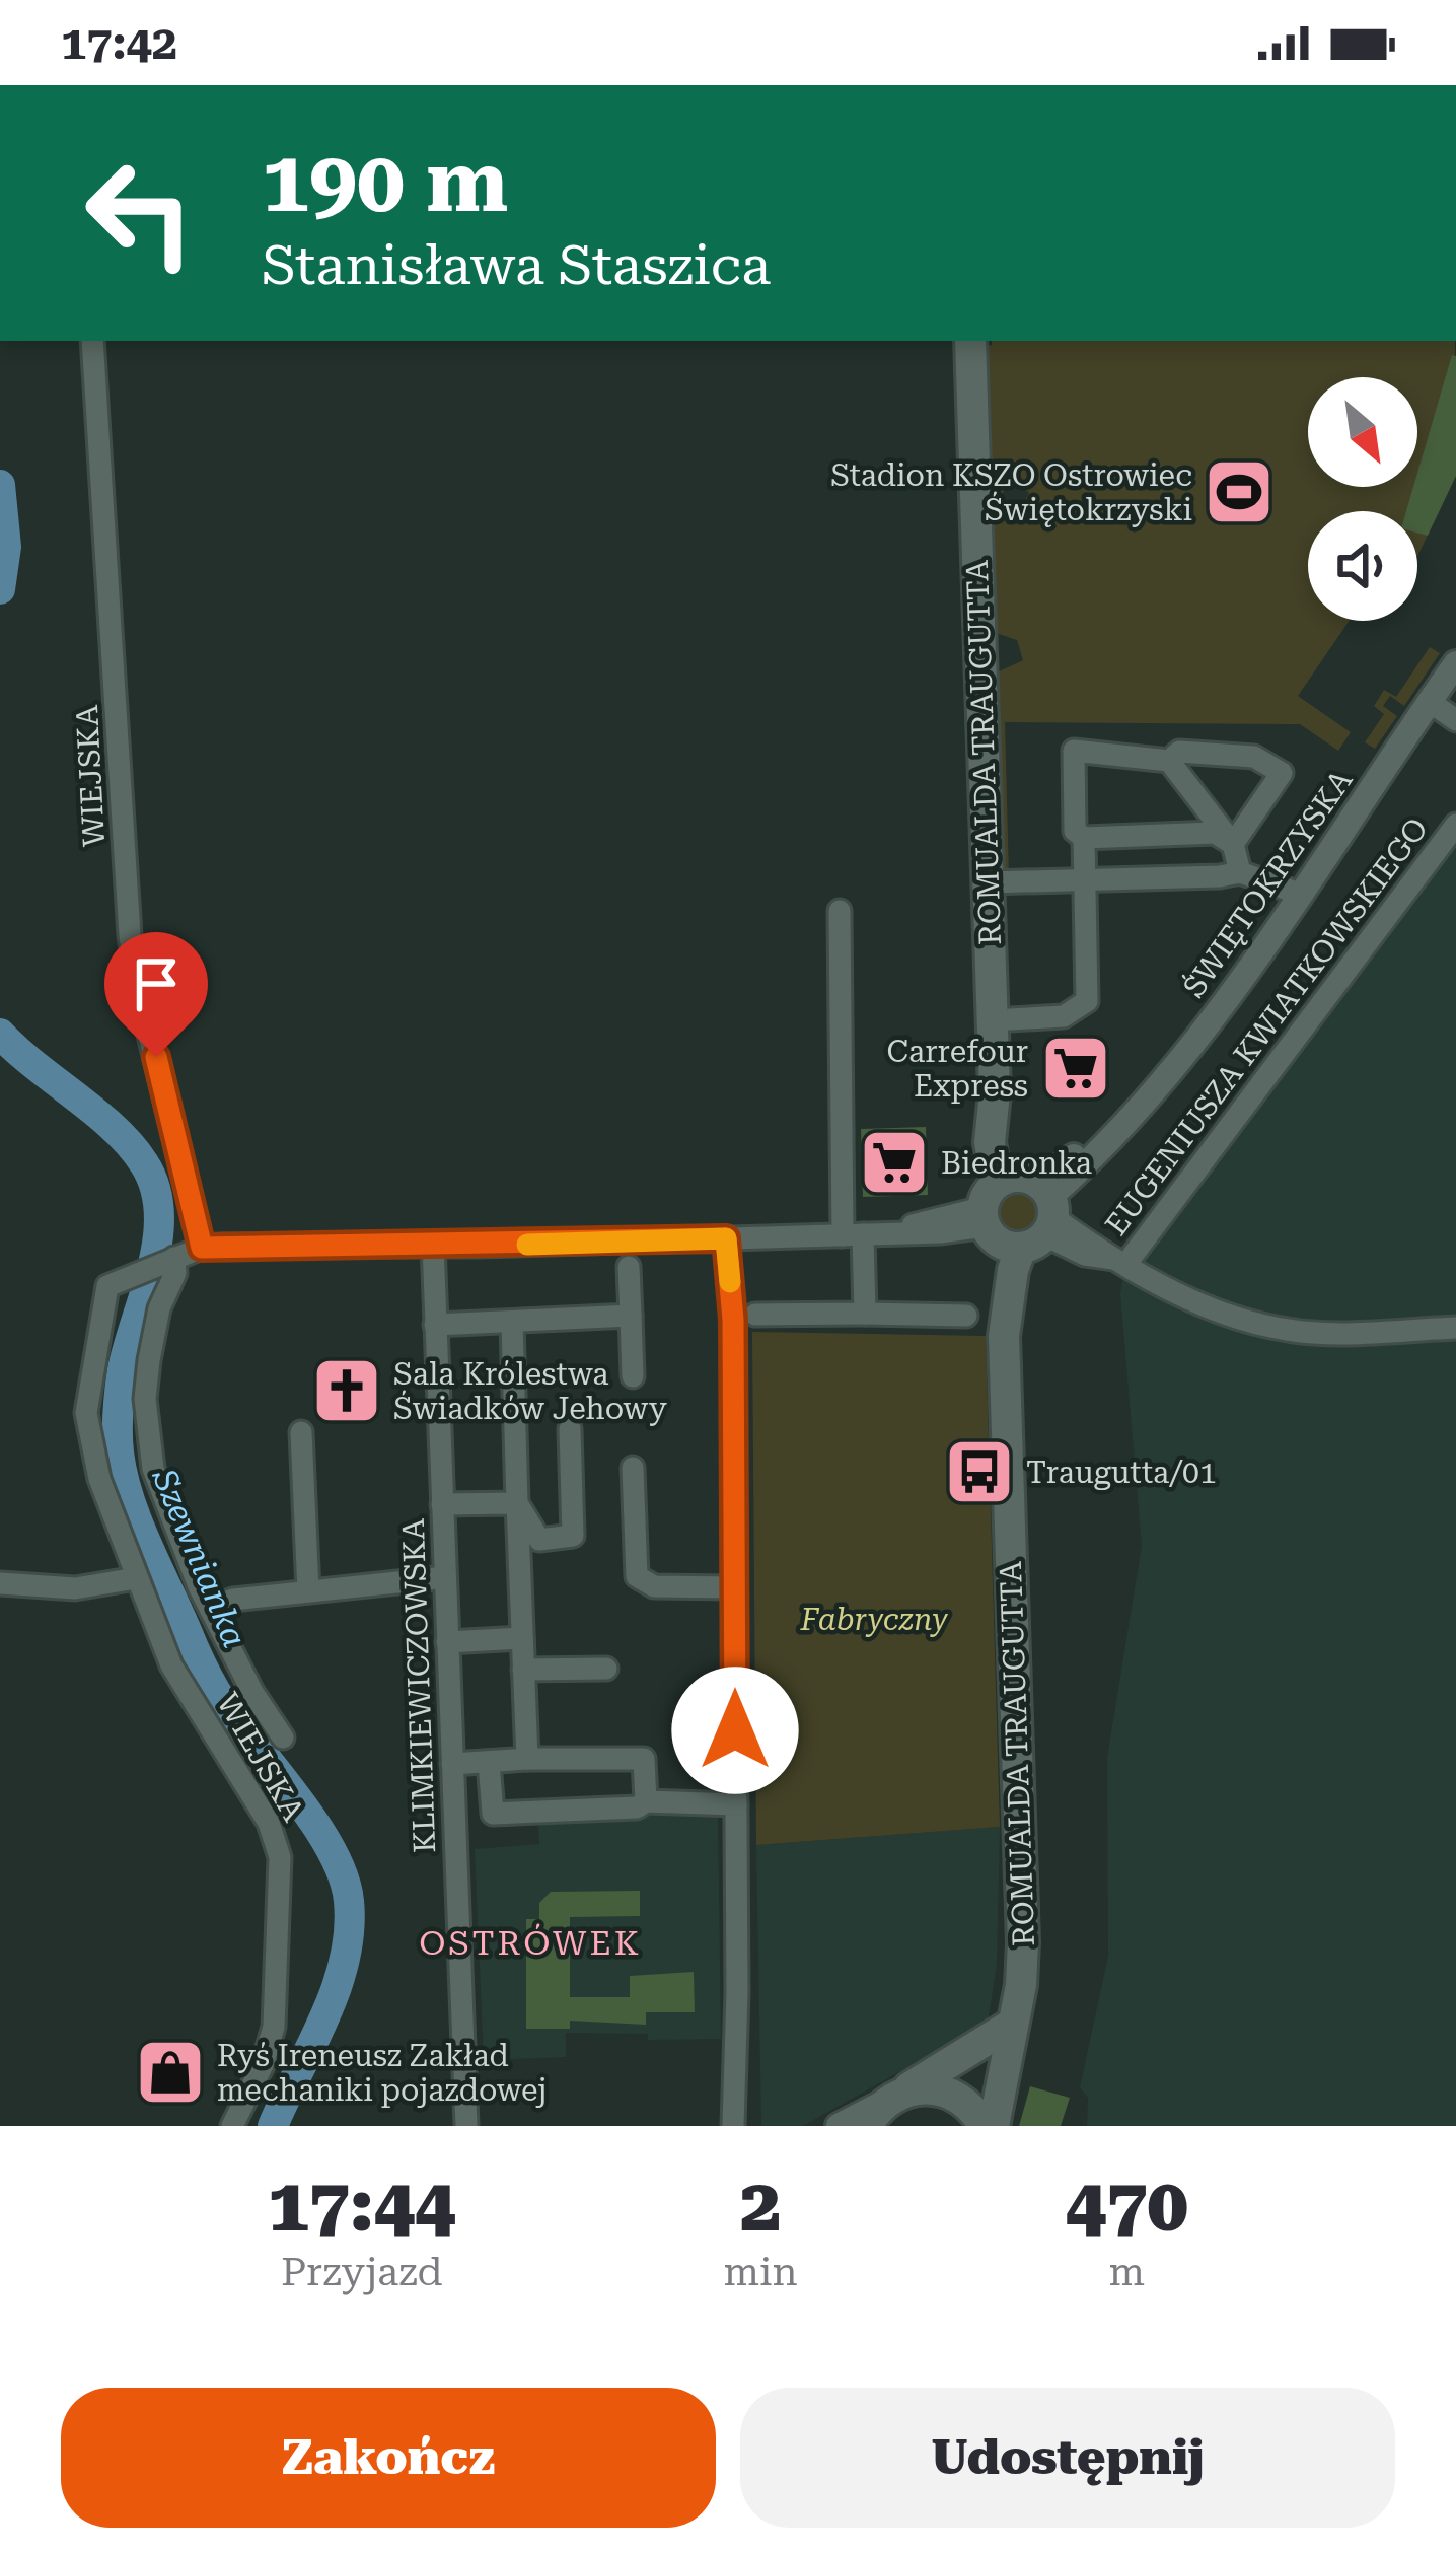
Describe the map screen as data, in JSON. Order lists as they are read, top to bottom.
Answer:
{
  "streets": {
    "main road": ["ROMUALDA TRAUGUTTA"],
    "street": [
      "WIEJSKA",
      "ŚWIĘTOKRZYSKA",
      "EUGENIUSZA KWIATKOWSKIEGO",
      "KLIMKIEWICZOWSKA"
    ]
  },
  "crossings": [
    ["ROMUALDA TRAUGUTTA", "ŚWIĘTOKRZYSKA"]
  ],
  "districts": ["OSTRÓWEK"],
  "water": ["Szewnianka"],
  "parks": ["Fabryczny"],
  "places": {
    "sports": ["Stadion KSZO Ostrowiec Świętokrzyski"],
    "supermarket": ["Carrefour Express", "Biedronka"],
    "church": ["Sala Królestwa Świadków Jehowy"],
    "bus stop": ["Traugutta/01"],
    "shop": ["Ryś Ireneusz Zakład mechaniki pojazdowej"]
  },
  "north": "bottom right",
  "page": {
    "status": "17:42",
    "turn": ["190 m", "Stanisława Staszica"],
    "eta": [
      "17:44",
      "Przyjazd",
      "2",
      "min",
      "470",
      "m"
    ],
    "buttons": ["Zakończ", "Udostępnij"]
  }
}
